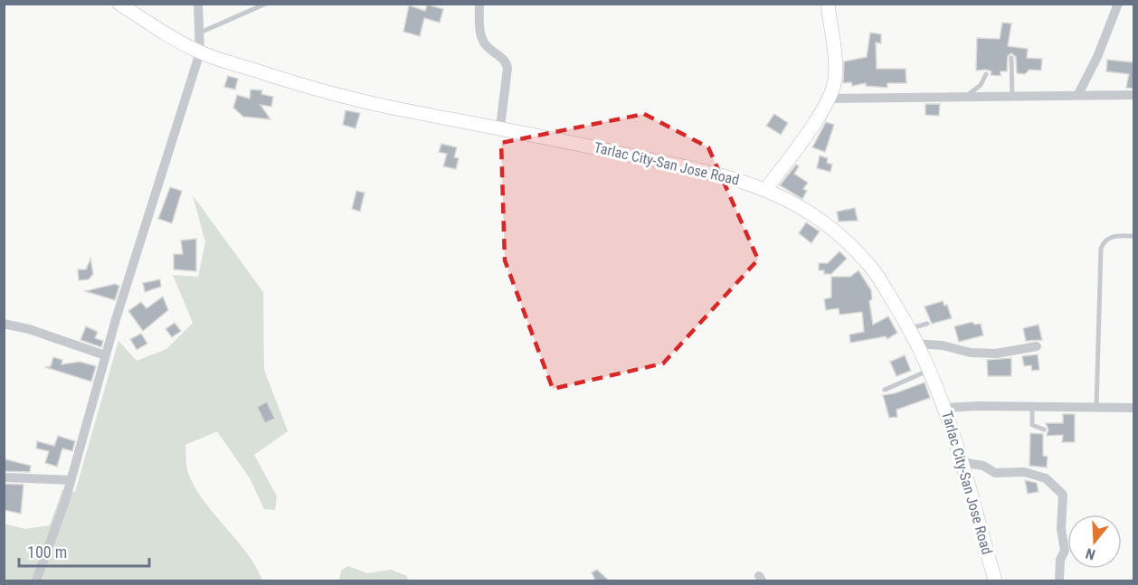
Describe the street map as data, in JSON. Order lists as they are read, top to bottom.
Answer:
{
  "streets": {
    "main road": ["Tarlac City-San Jose Road"]
  },
  "scale_bar": "100 m",
  "north": "bottom"
}
